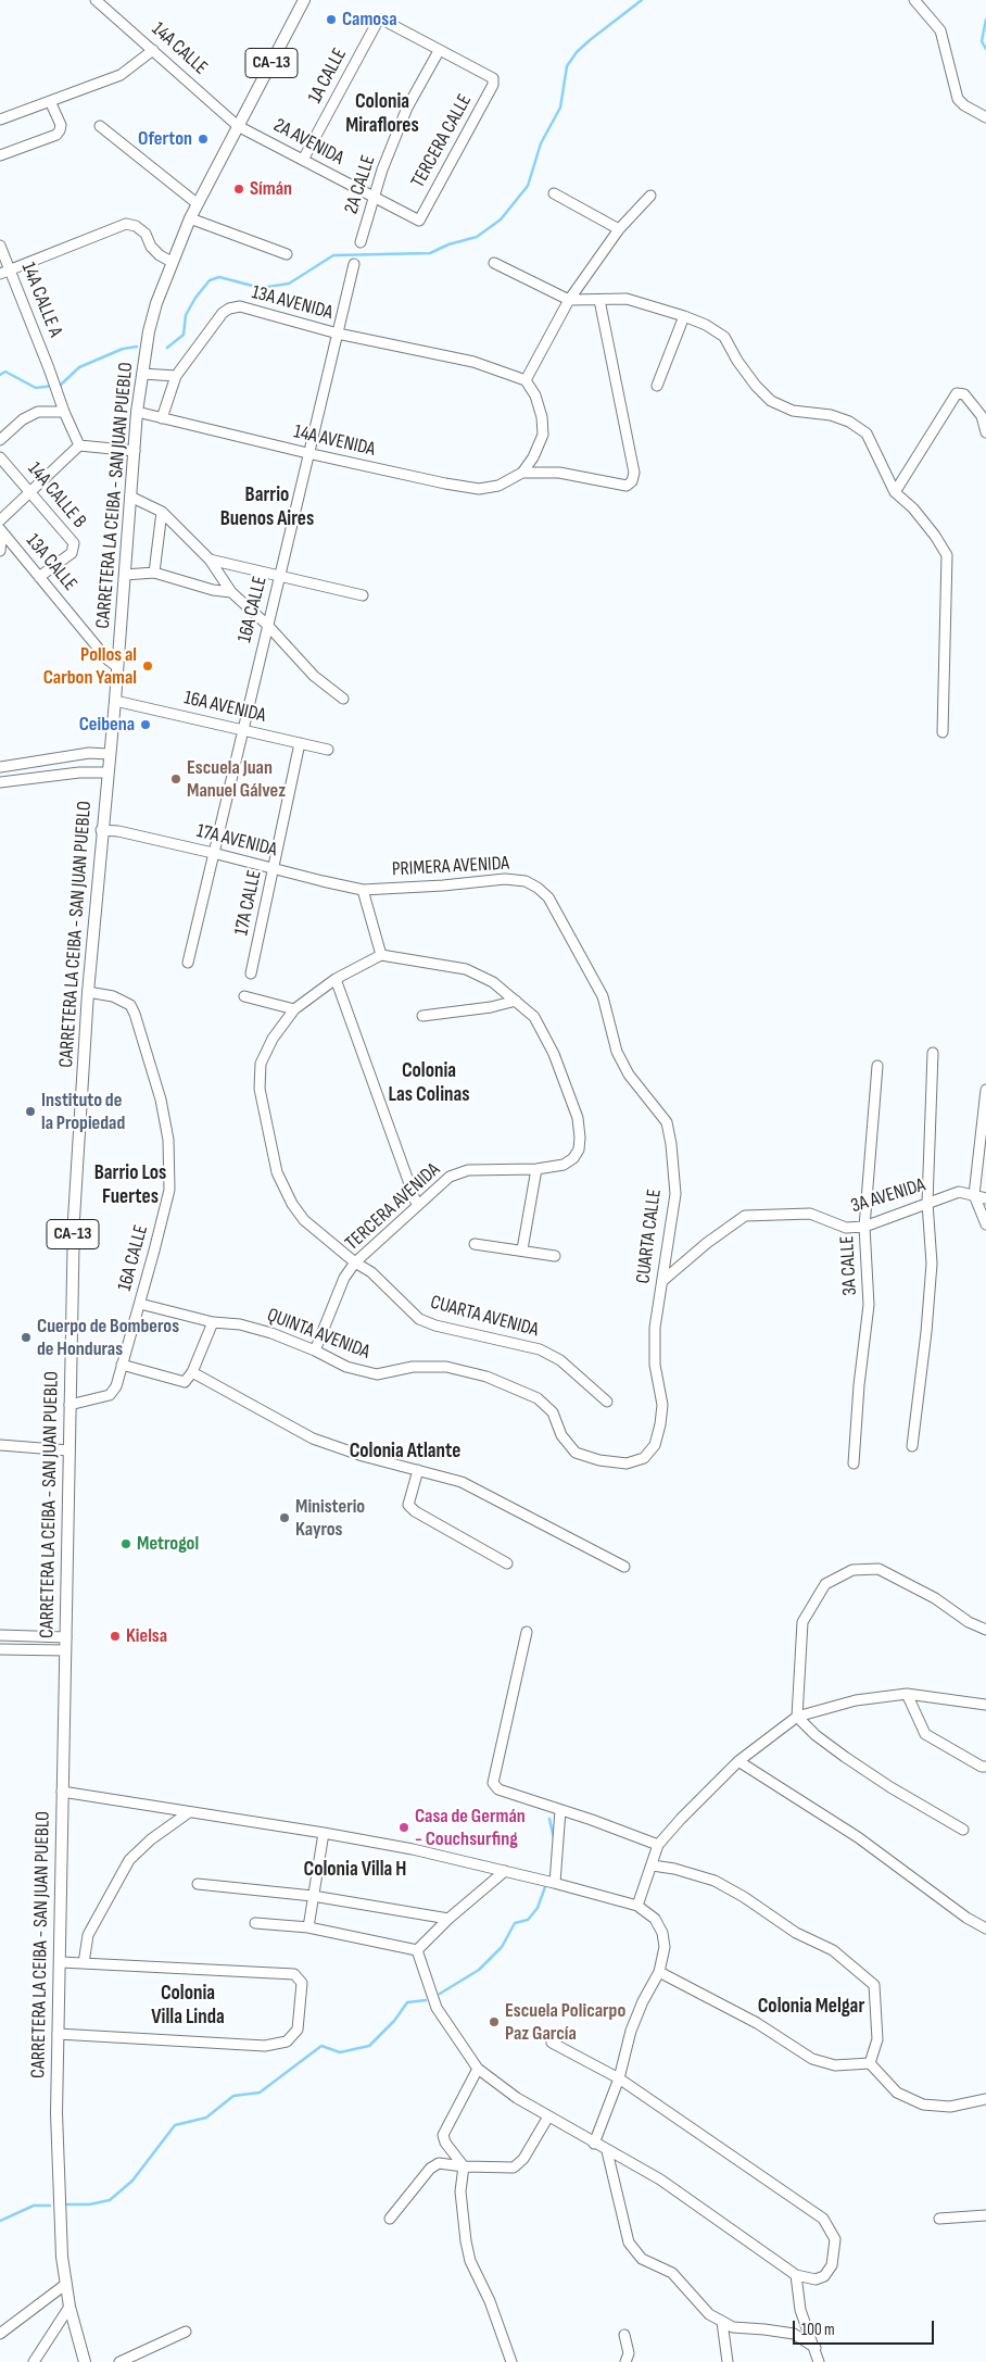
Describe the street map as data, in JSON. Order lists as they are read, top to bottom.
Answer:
{
  "streets": {
    "main road": ["CA-13", "CARRETERA LA CEIBA - SAN JUAN PUEBLO"],
    "street": [
      "14A CALLE",
      "1A CALLE",
      "TERCERA CALLE",
      "2A AVENIDA",
      "2A CALLE",
      "14A CALLE A",
      "13A AVENIDA",
      "14A AVENIDA",
      "14A CALLE B",
      "13A CALLE",
      "16A CALLE",
      "16A AVENIDA",
      "17A AVENIDA",
      "PRIMERA AVENIDA",
      "17A CALLE",
      "3A AVENIDA",
      "TERCERA AVENIDA",
      "CUARTA CALLE",
      "3A CALLE",
      "CUARTA AVENIDA",
      "QUINTA AVENIDA"
    ]
  },
  "crossings": [
    ["14A CALLE", "2A AVENIDA"],
    ["14A CALLE", "CARRETERA LA CEIBA - SAN JUAN PUEBLO"],
    ["1A CALLE", "TERCERA CALLE"],
    ["1A CALLE", "2A AVENIDA"],
    ["1A CALLE", "2A CALLE"],
    ["TERCERA CALLE", "2A AVENIDA"],
    ["TERCERA CALLE", "2A CALLE"],
    ["2A AVENIDA", "2A CALLE"],
    ["2A AVENIDA", "CARRETERA LA CEIBA - SAN JUAN PUEBLO"],
    ["13A AVENIDA", "14A AVENIDA"],
    ["13A AVENIDA", "16A CALLE"],
    ["14A AVENIDA", "CARRETERA LA CEIBA - SAN JUAN PUEBLO"],
    ["14A AVENIDA", "16A CALLE"],
    ["14A CALLE B", "13A CALLE"],
    ["CARRETERA LA CEIBA - SAN JUAN PUEBLO", "13A CALLE"],
    ["CARRETERA LA CEIBA - SAN JUAN PUEBLO", "16A CALLE"],
    ["CARRETERA LA CEIBA - SAN JUAN PUEBLO", "16A AVENIDA"],
    ["CARRETERA LA CEIBA - SAN JUAN PUEBLO", "17A AVENIDA"],
    ["16A CALLE", "16A AVENIDA"],
    ["16A CALLE", "17A AVENIDA"],
    ["16A CALLE", "QUINTA AVENIDA"],
    ["16A AVENIDA", "17A CALLE"],
    ["17A AVENIDA", "PRIMERA AVENIDA"],
    ["17A AVENIDA", "17A CALLE"],
    ["PRIMERA AVENIDA", "CUARTA CALLE"],
    ["3A AVENIDA", "CUARTA CALLE"],
    ["3A AVENIDA", "3A CALLE"],
    ["TERCERA AVENIDA", "CUARTA AVENIDA"],
    ["TERCERA AVENIDA", "QUINTA AVENIDA"],
    ["CUARTA CALLE", "QUINTA AVENIDA"]
  ],
  "districts": [
    "Colonia Miraflores",
    "Barrio Buenos Aires",
    "Colonia Las Colinas",
    "Barrio Los Fuertes",
    "Colonia Atlante",
    "Colonia Villa H",
    "Colonia Villa Linda",
    "Colonia Melgar"
  ],
  "places": [
    "Camosa",
    "Oferton",
    "Símán",
    "Pollos al Carbon Yamal",
    "Ceibena",
    "Escuela Juan Manuel Gálvez",
    "Instituto de la Propiedad",
    "Cuerpo de Bomberos de Honduras",
    "Ministerio Kayros",
    "Metrogol",
    "Kielsa",
    "Casa de Germán - Couchsurfing",
    "Escuela Policarpo Paz García"
  ],
  "scale_bar": "100 m"
}
